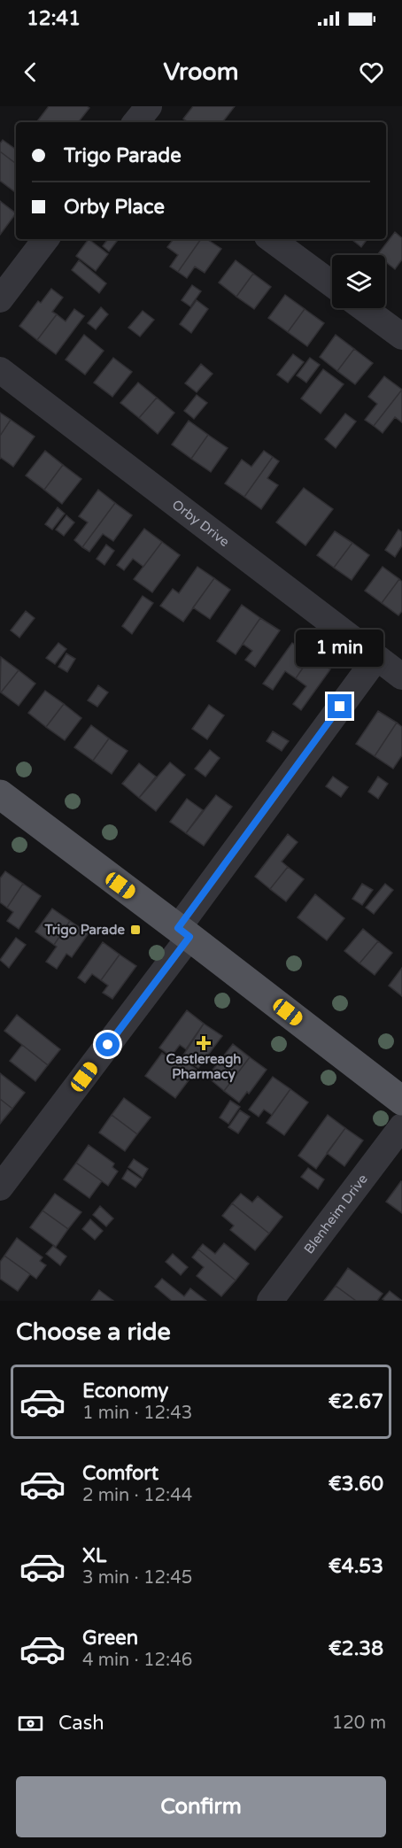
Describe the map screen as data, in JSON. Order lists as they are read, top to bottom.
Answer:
{
  "streets": {
    "street": ["Orby Drive", "Blenheim Drive"]
  },
  "places": {
    "transit": ["Trigo Parade"],
    "health": ["Castlereagh Pharmacy"]
  },
  "page": {
    "status": "12:41",
    "header": "Vroom",
    "banner": ["Trigo Parade", "Orby Place"],
    "bubble": "1 min",
    "heading": "Choose a ride",
    "list": [
      {
        "name": "Economy",
        "note": "1 min · 12:43",
        "value": "€2.67"
      },
      {
        "name": "Comfort",
        "note": "2 min · 12:44",
        "value": "€3.60"
      },
      {
        "name": "XL",
        "note": "3 min · 12:45",
        "value": "€4.53"
      },
      {
        "name": "Green",
        "note": "4 min · 12:46",
        "value": "€2.38"
      }
    ],
    "pay": ["Cash", "120 m"],
    "buttons": "Confirm"
  }
}
